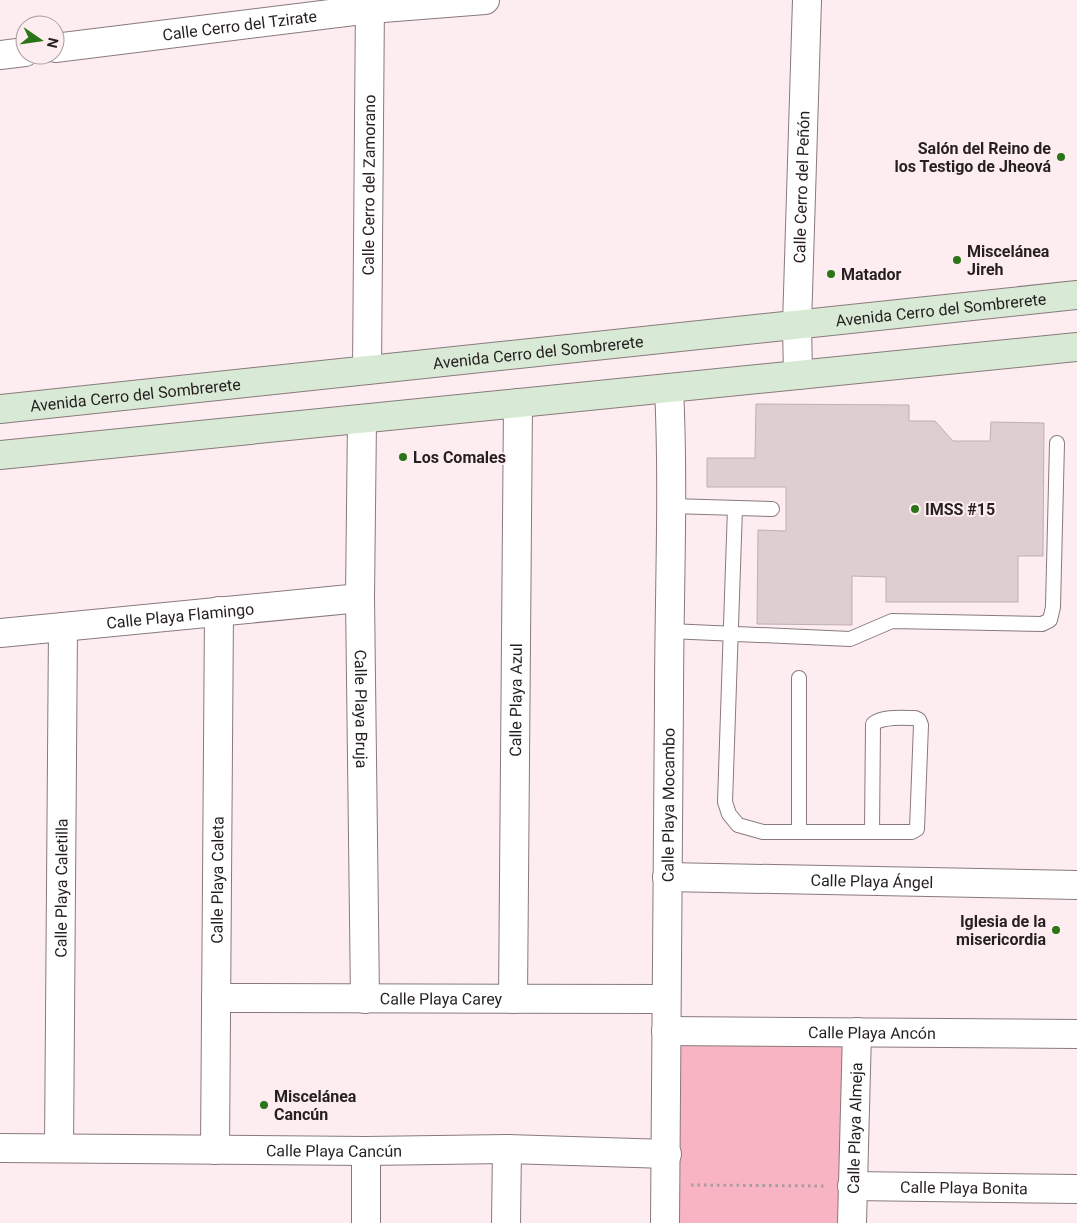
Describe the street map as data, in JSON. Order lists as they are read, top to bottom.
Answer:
{
  "streets": {
    "main road": ["Avenida Cerro del Sombrerete"],
    "street": [
      "Calle Cerro del Tzirate",
      "Calle Cerro del Zamorano",
      "Calle Cerro del Peñón",
      "Calle Playa Flamingo",
      "Calle Playa Azul",
      "Calle Playa Bruja",
      "Calle Playa Mocambo",
      "Calle Playa Caleta",
      "Calle Playa Ángel",
      "Calle Playa Caletilla",
      "Calle Playa Carey",
      "Calle Playa Ancón",
      "Calle Playa Almeja",
      "Calle Playa Cancún",
      "Calle Playa Bonita"
    ]
  },
  "crossings": [
    ["Calle Cerro del Tzirate", "Calle Cerro del Zamorano"],
    ["Calle Cerro del Zamorano", "Avenida Cerro del Sombrerete"],
    ["Calle Cerro del Peñón", "Avenida Cerro del Sombrerete"],
    ["Calle Playa Flamingo", "Calle Playa Bruja"],
    ["Calle Playa Flamingo", "Calle Playa Caleta"],
    ["Calle Playa Flamingo", "Calle Playa Caletilla"],
    ["Calle Playa Azul", "Calle Playa Carey"],
    ["Calle Playa Bruja", "Calle Playa Carey"],
    ["Calle Playa Mocambo", "Calle Playa Ángel"],
    ["Calle Playa Mocambo", "Calle Playa Carey"],
    ["Calle Playa Mocambo", "Calle Playa Ancón"],
    ["Calle Playa Mocambo", "Calle Playa Cancún"],
    ["Calle Playa Caleta", "Calle Playa Carey"],
    ["Calle Playa Caleta", "Calle Playa Cancún"],
    ["Calle Playa Caletilla", "Calle Playa Cancún"],
    ["Calle Playa Ancón", "Calle Playa Almeja"],
    ["Calle Playa Almeja", "Calle Playa Bonita"]
  ],
  "places": [
    "Salón del Reino de los Testigo de Jheová",
    "Miscelánea Jireh",
    "Matador",
    "Los Comales",
    "IMSS #15",
    "Iglesia de la misericordia",
    "Miscelánea Cancún"
  ],
  "north": "right"
}
